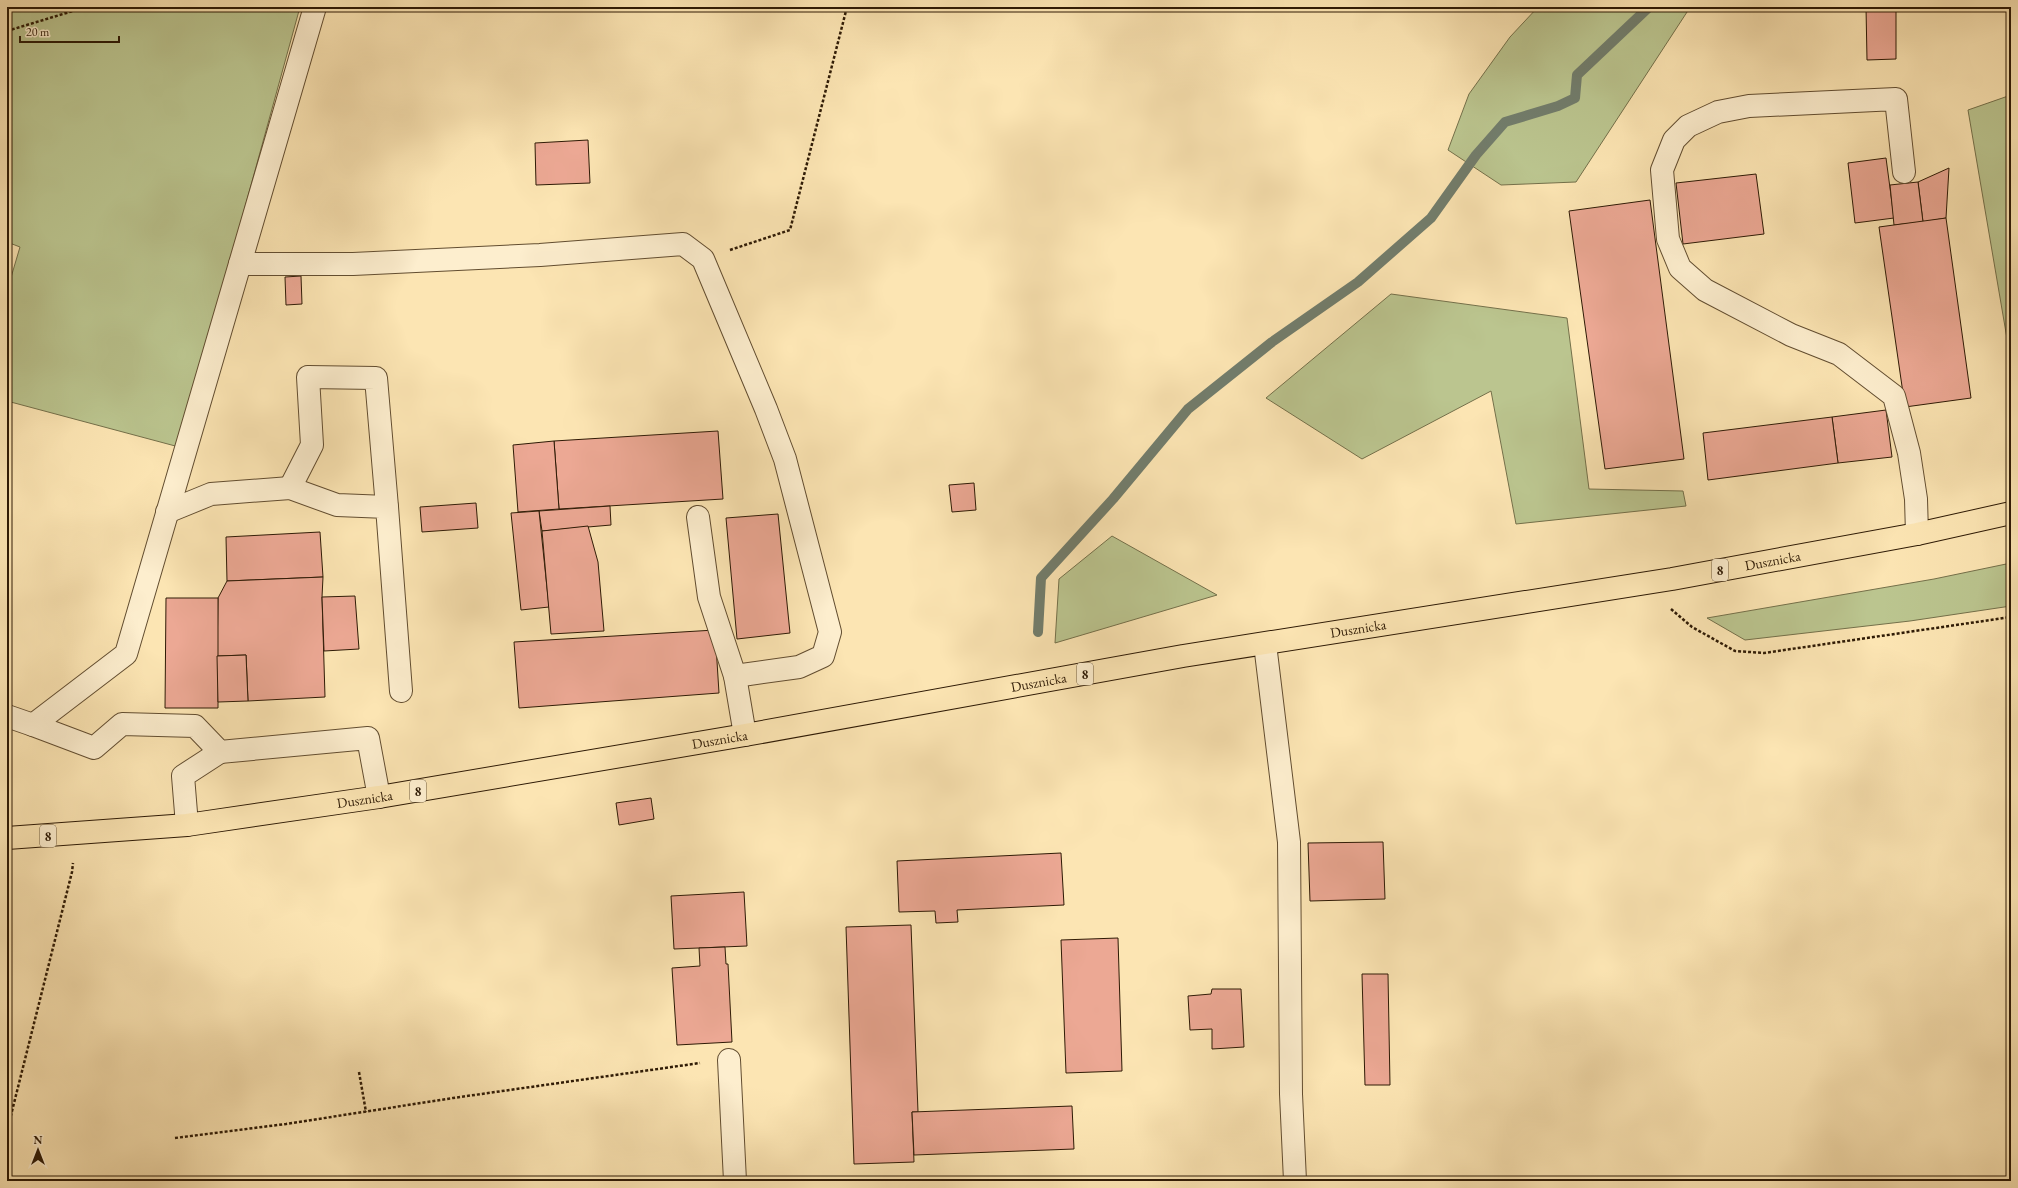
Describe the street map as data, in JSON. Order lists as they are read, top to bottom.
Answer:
{
  "streets": {
    "highway": ["Dusznicka", "8"]
  },
  "crossings": [
    ["Dusznicka", "8"]
  ],
  "scale_bar": "20 m",
  "north": "top"
}
